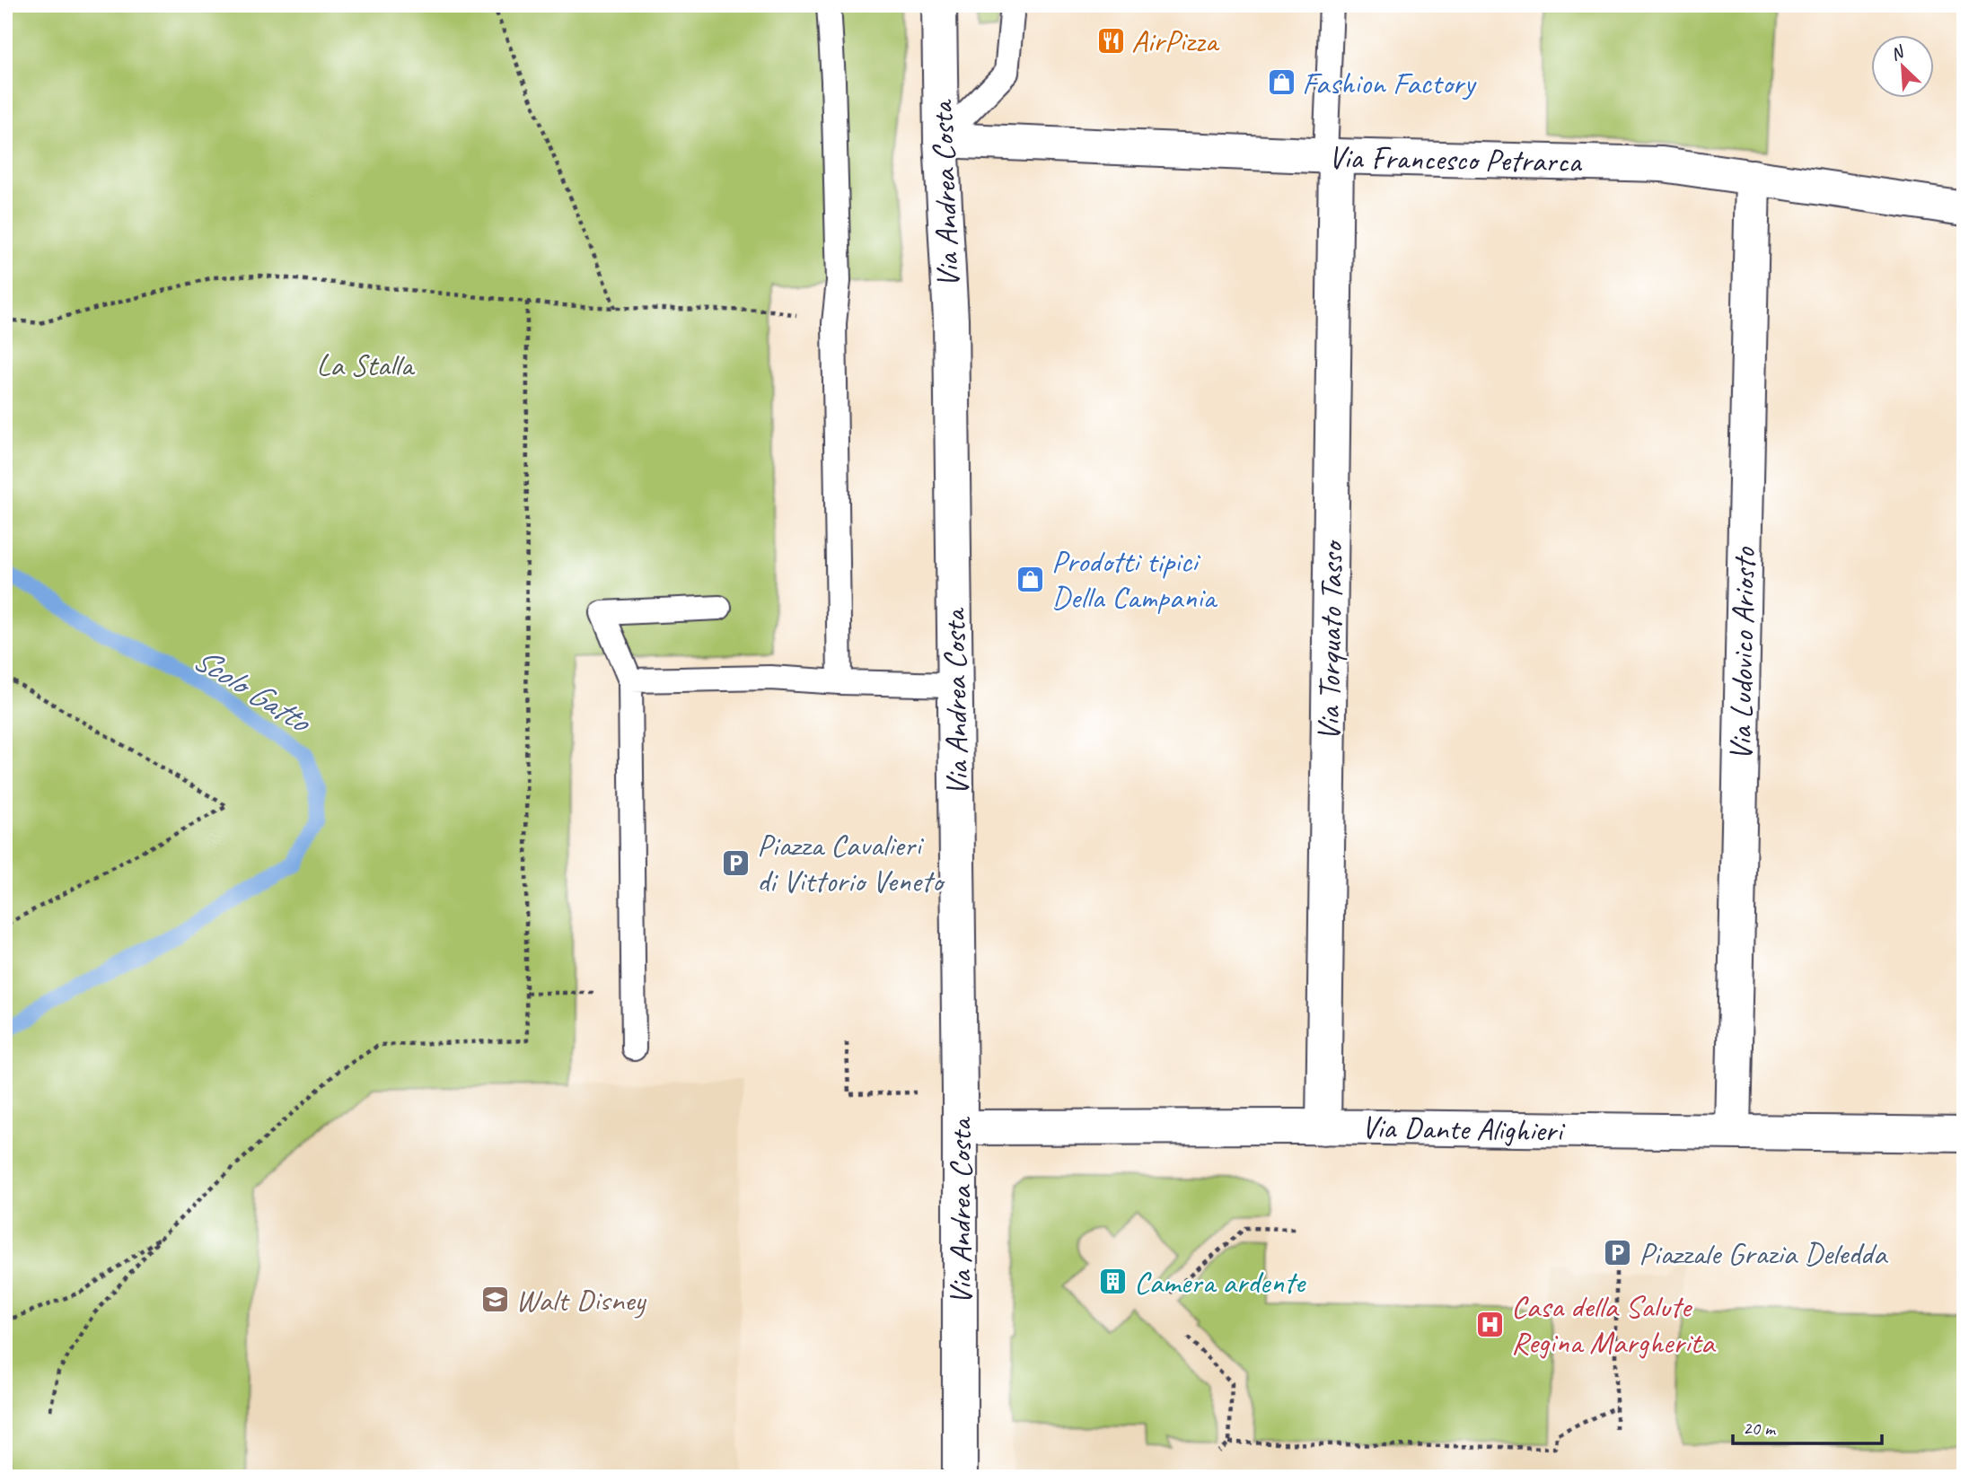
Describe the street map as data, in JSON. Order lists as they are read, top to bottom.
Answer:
{
  "streets": {
    "street": [
      "Via Francesco Petrarca",
      "Via Andrea Costa",
      "Via Torquato Tasso",
      "Via Ludovico Ariosto",
      "Via Dante Alighieri"
    ]
  },
  "crossings": [
    ["Via Francesco Petrarca", "Via Andrea Costa"],
    ["Via Francesco Petrarca", "Via Torquato Tasso"],
    ["Via Francesco Petrarca", "Via Ludovico Ariosto"],
    ["Via Andrea Costa", "Via Dante Alighieri"],
    ["Via Torquato Tasso", "Via Dante Alighieri"],
    ["Via Ludovico Ariosto", "Via Dante Alighieri"]
  ],
  "water": ["Scolo Gatto"],
  "parks": ["La Stalla"],
  "places": {
    "restaurant": ["AirPizza"],
    "shop": ["Fashion Factory", "Prodotti tipici Della Campania"],
    "parking": ["Piazza Cavalieri di Vittorio Veneto", "Piazzale Grazia Deledda"],
    "building": ["Camera ardente"],
    "school or university": ["Walt Disney"],
    "hospital": ["Casa della Salute Regina Margherita"]
  },
  "scale_bar": "20 m",
  "north": "top left"
}
